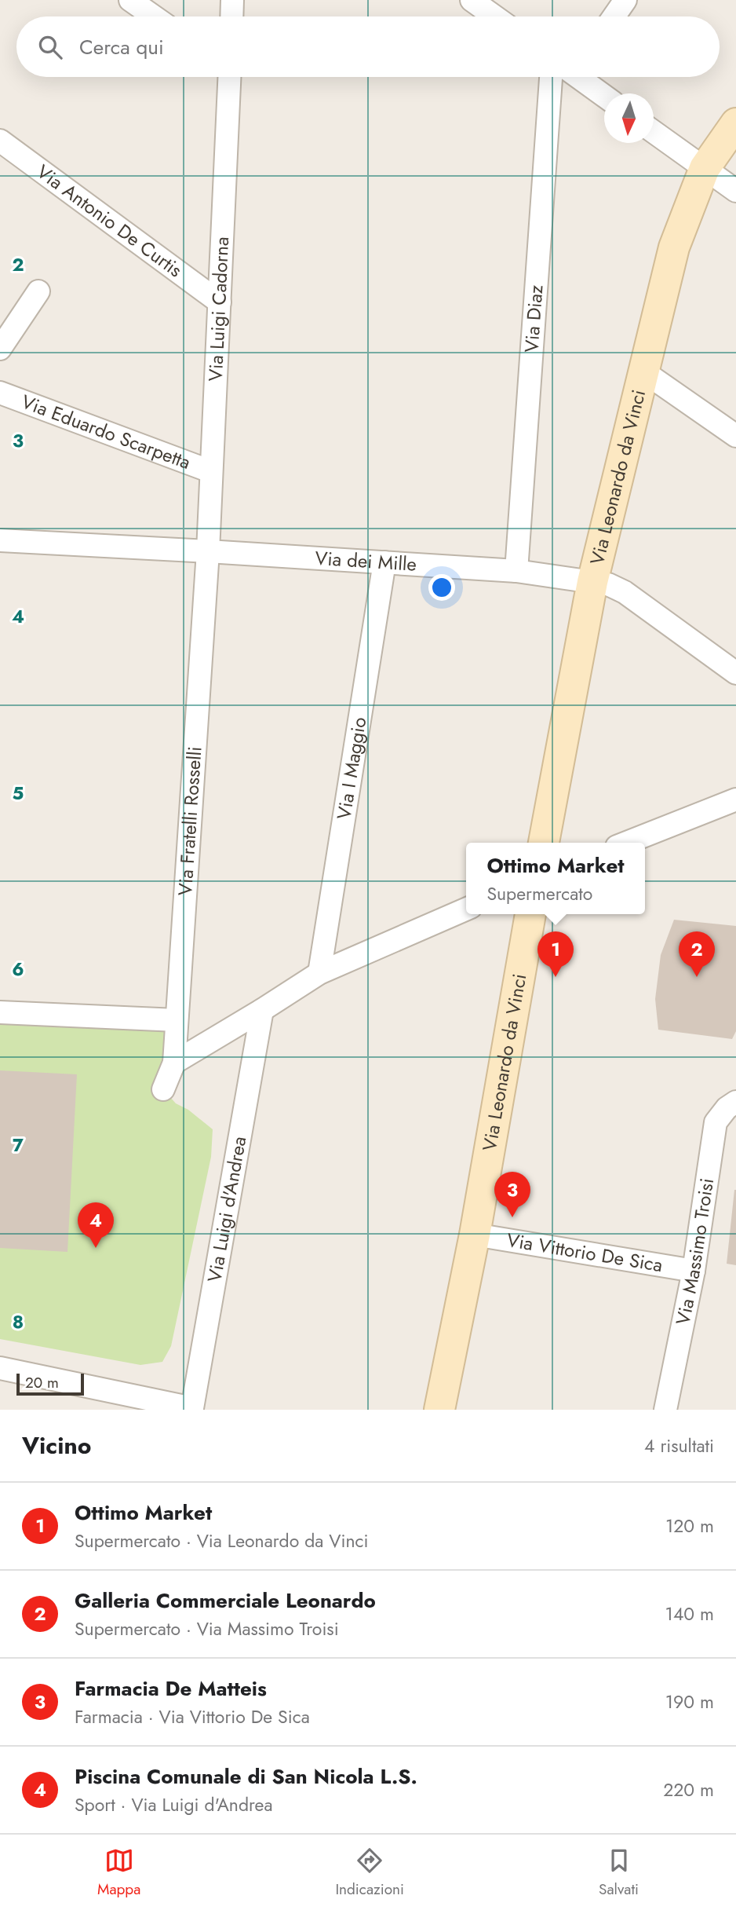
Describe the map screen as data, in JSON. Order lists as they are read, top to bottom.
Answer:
{
  "streets": {
    "street": [
      "Via Antonio De Curtis",
      "Via Luigi Cadorna",
      "Via Diaz",
      "Via Eduardo Scarpetta",
      "Via Leonardo da Vinci",
      "Via dei Mille",
      "Via I Maggio",
      "Via Fratelli Rosselli",
      "Via Luigi d'Andrea",
      "Via Massimo Troisi",
      "Via Vittorio De Sica"
    ]
  },
  "crossings": [
    ["Via Antonio De Curtis", "Via Luigi Cadorna"],
    ["Via Luigi Cadorna", "Via Eduardo Scarpetta"],
    ["Via Luigi Cadorna", "Via dei Mille"],
    ["Via Luigi Cadorna", "Via Fratelli Rosselli"],
    ["Via Diaz", "Via dei Mille"],
    ["Via Leonardo da Vinci", "Via dei Mille"],
    ["Via Leonardo da Vinci", "Via Vittorio De Sica"],
    ["Via dei Mille", "Via I Maggio"],
    ["Via dei Mille", "Via Fratelli Rosselli"],
    ["Via Massimo Troisi", "Via Vittorio De Sica"]
  ],
  "scale_bar": "20 m",
  "north": "bottom",
  "page": {
    "search": "Cerca qui",
    "popup": ["Ottimo Market", "Supermercato"],
    "pins": [
      "1",
      "2",
      "3",
      "4"
    ],
    "scale": "20 m",
    "heading": ["Vicino", "4 risultati"],
    "list": [
      {
        "mark": "1",
        "name": "Ottimo Market",
        "note": "Supermercato · Via Leonardo da Vinci",
        "value": "120 m"
      },
      {
        "mark": "2",
        "name": "Galleria Commerciale Leonardo",
        "note": "Supermercato · Via Massimo Troisi",
        "value": "140 m"
      },
      {
        "mark": "3",
        "name": "Farmacia De Matteis",
        "note": "Farmacia · Via Vittorio De Sica",
        "value": "190 m"
      },
      {
        "mark": "4",
        "name": "Piscina Comunale di San Nicola L.S.",
        "note": "Sport · Via Luigi d'Andrea",
        "value": "220 m"
      }
    ],
    "nav": ["Mappa", "Indicazioni", "Salvati"]
  },
  "grid": {
    "rows": [
      "2",
      "3",
      "4",
      "5",
      "6",
      "7",
      "8"
    ]
  }
}
